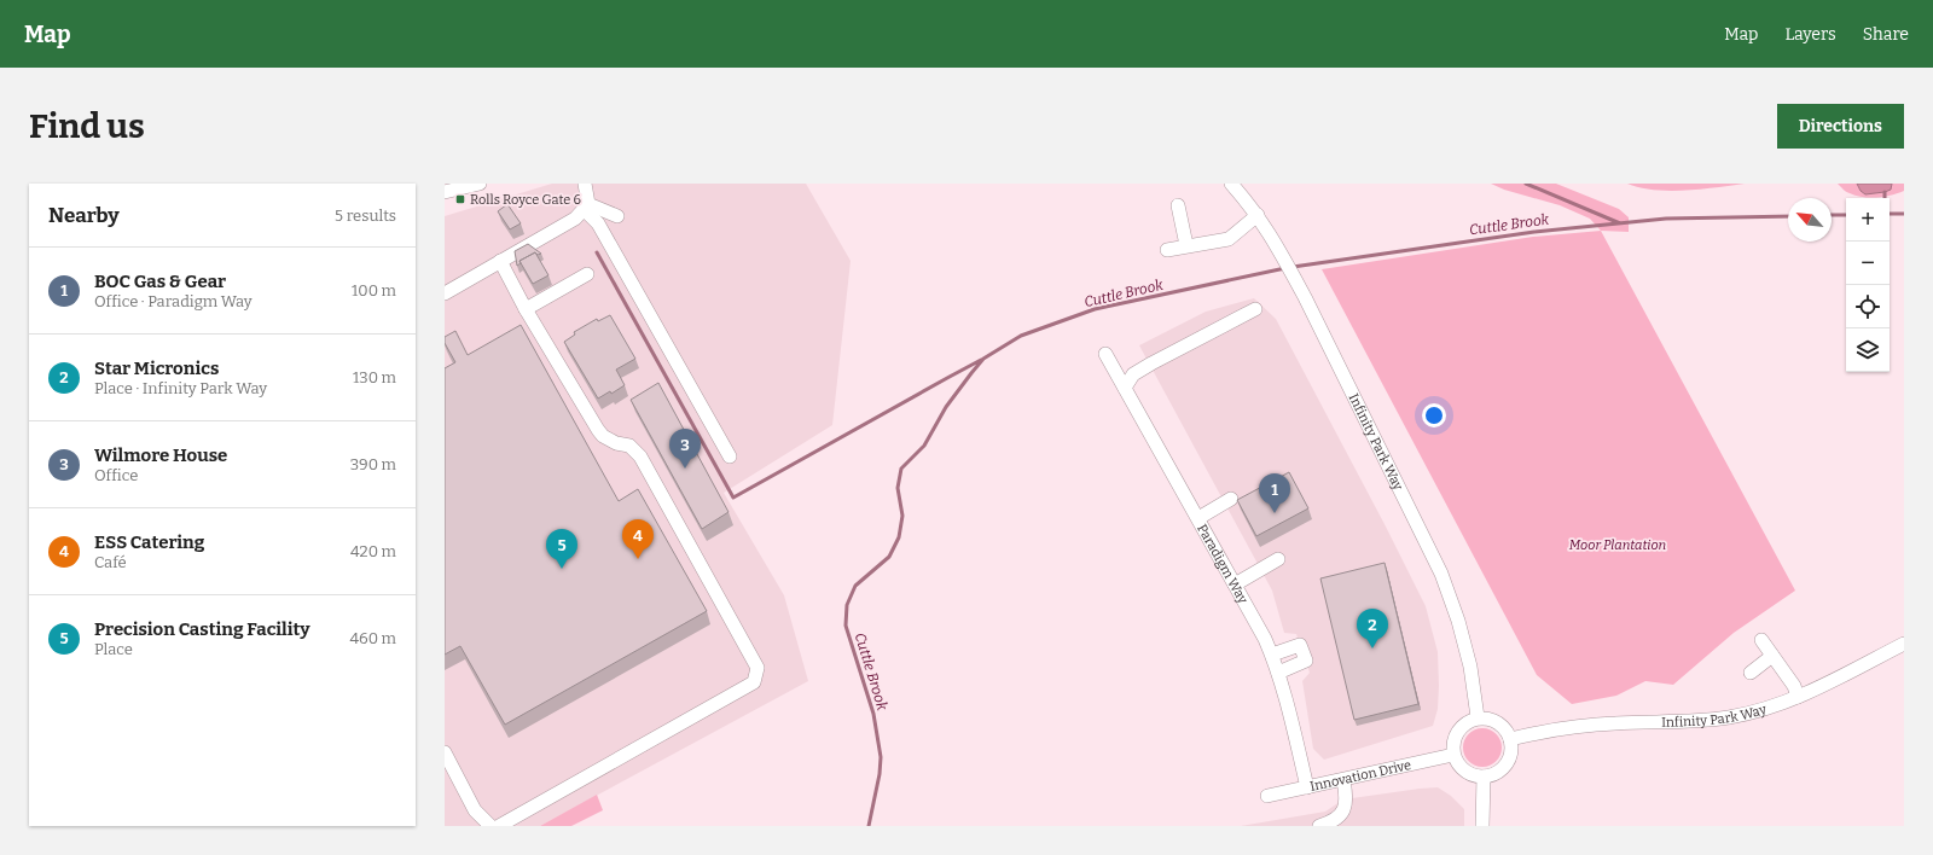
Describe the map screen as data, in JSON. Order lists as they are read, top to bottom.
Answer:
{
  "streets": {
    "street": ["Infinity Park Way", "Paradigm Way", "Innovation Drive"]
  },
  "crossings": [
    ["Infinity Park Way", "Innovation Drive"],
    ["Paradigm Way", "Innovation Drive"]
  ],
  "water": ["Cuttle Brook"],
  "parks": ["Moor Plantation"],
  "places": {
    "transit": ["Rolls Royce Gate 6"]
  },
  "north": "top left",
  "page": {
    "header": "Map",
    "nav": ["Map", "Layers", "Share"],
    "buttons": "Directions",
    "title": "Find us",
    "heading": ["Nearby", "5 results"],
    "map_buttons": ["+", "−"],
    "list": [
      {
        "mark": "1",
        "name": "BOC Gas & Gear",
        "note": "Office · Paradigm Way",
        "value": "100 m"
      },
      {
        "mark": "2",
        "name": "Star Micronics",
        "note": "Place · Infinity Park Way",
        "value": "130 m"
      },
      {
        "mark": "3",
        "name": "Wilmore House",
        "note": "Office",
        "value": "390 m"
      },
      {
        "mark": "4",
        "name": "ESS Catering",
        "note": "Café",
        "value": "420 m"
      },
      {
        "mark": "5",
        "name": "Precision Casting Facility",
        "note": "Place",
        "value": "460 m"
      }
    ],
    "pins": [
      "3",
      "1",
      "4",
      "5",
      "2"
    ]
  }
}
